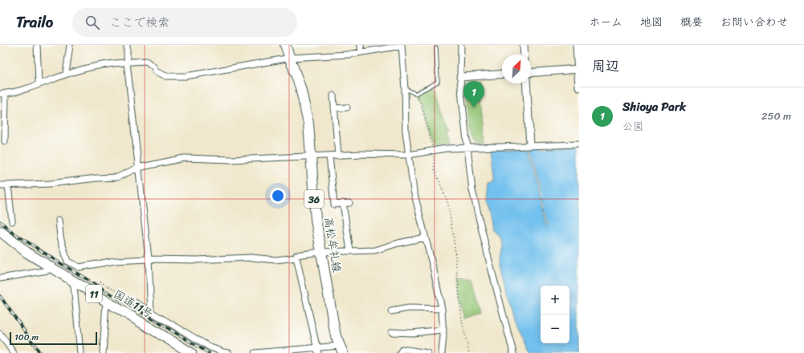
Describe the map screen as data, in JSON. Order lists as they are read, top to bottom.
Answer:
{
  "streets": {
    "main road": [
      "36",
      "高松牟礼線",
      "11",
      "国道11号"
    ]
  },
  "scale_bar": "100 m",
  "north": "top right",
  "page": {
    "header": "Trailo",
    "search": "ここで検索",
    "nav": [
      "ホーム",
      "地図",
      "概要",
      "お問い合わせ"
    ],
    "heading": "周辺",
    "pins": "1",
    "list": [
      {
        "mark": "1",
        "name": "Shioya Park",
        "note": "公園",
        "value": "250 m"
      }
    ],
    "map_buttons": ["+", "−"],
    "scale": "100 m"
  }
}
